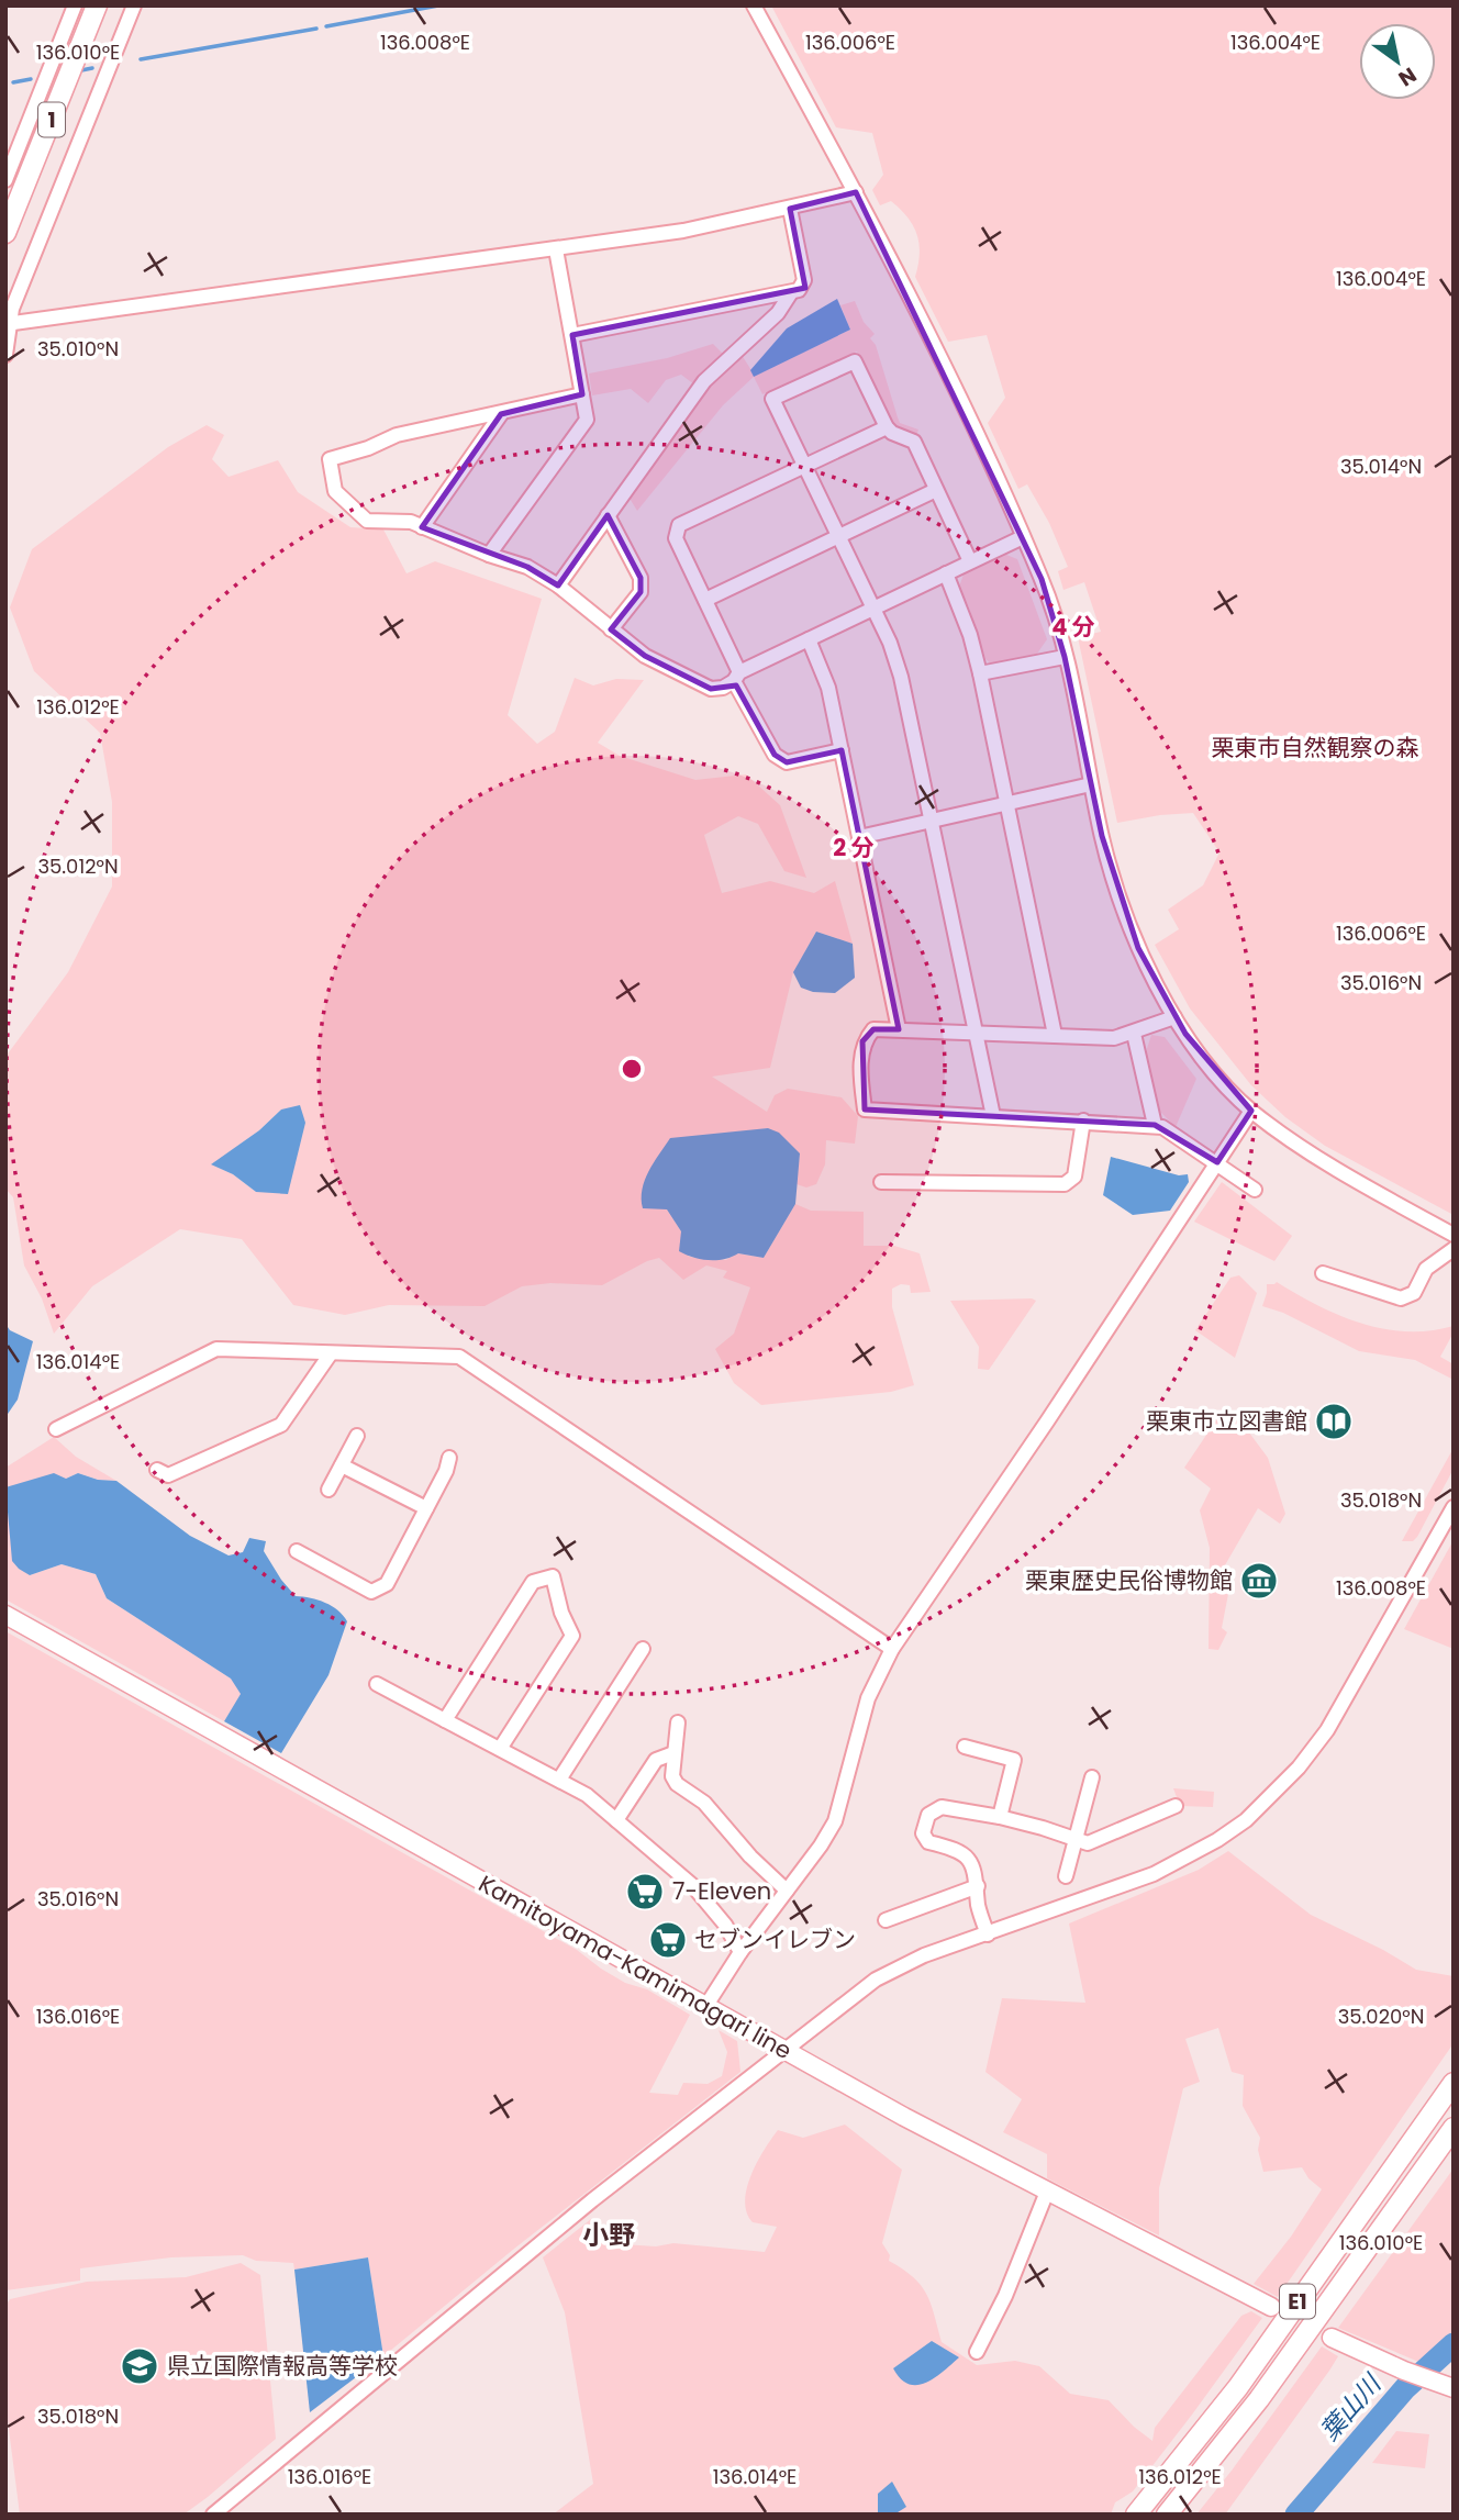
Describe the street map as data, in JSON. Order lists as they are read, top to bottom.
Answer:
{
  "streets": {
    "highway": ["1", "E1"],
    "main road": ["Kamitoyama-Kamimagari line"]
  },
  "districts": ["小野"],
  "water": ["葉山川"],
  "parks": ["栗東市自然観察の森"],
  "places": {
    "library": ["栗東市立図書館"],
    "museum": ["栗東歴史民俗博物館"],
    "supermarket": ["7-Eleven", "セブンイレブン"],
    "school or university": ["県立国際情報高等学校"]
  },
  "north": "bottom right",
  "coordinates": [
    "136.008°E",
    "136.006°E",
    "136.004°E",
    "136.010°E",
    "35.010°N",
    "35.014°N",
    "136.012°E",
    "35.012°N",
    "35.016°N",
    "136.014°E",
    "35.018°N",
    "136.016°E",
    "35.020°N"
  ],
  "rings": ["4 分", "2 分"]
}
